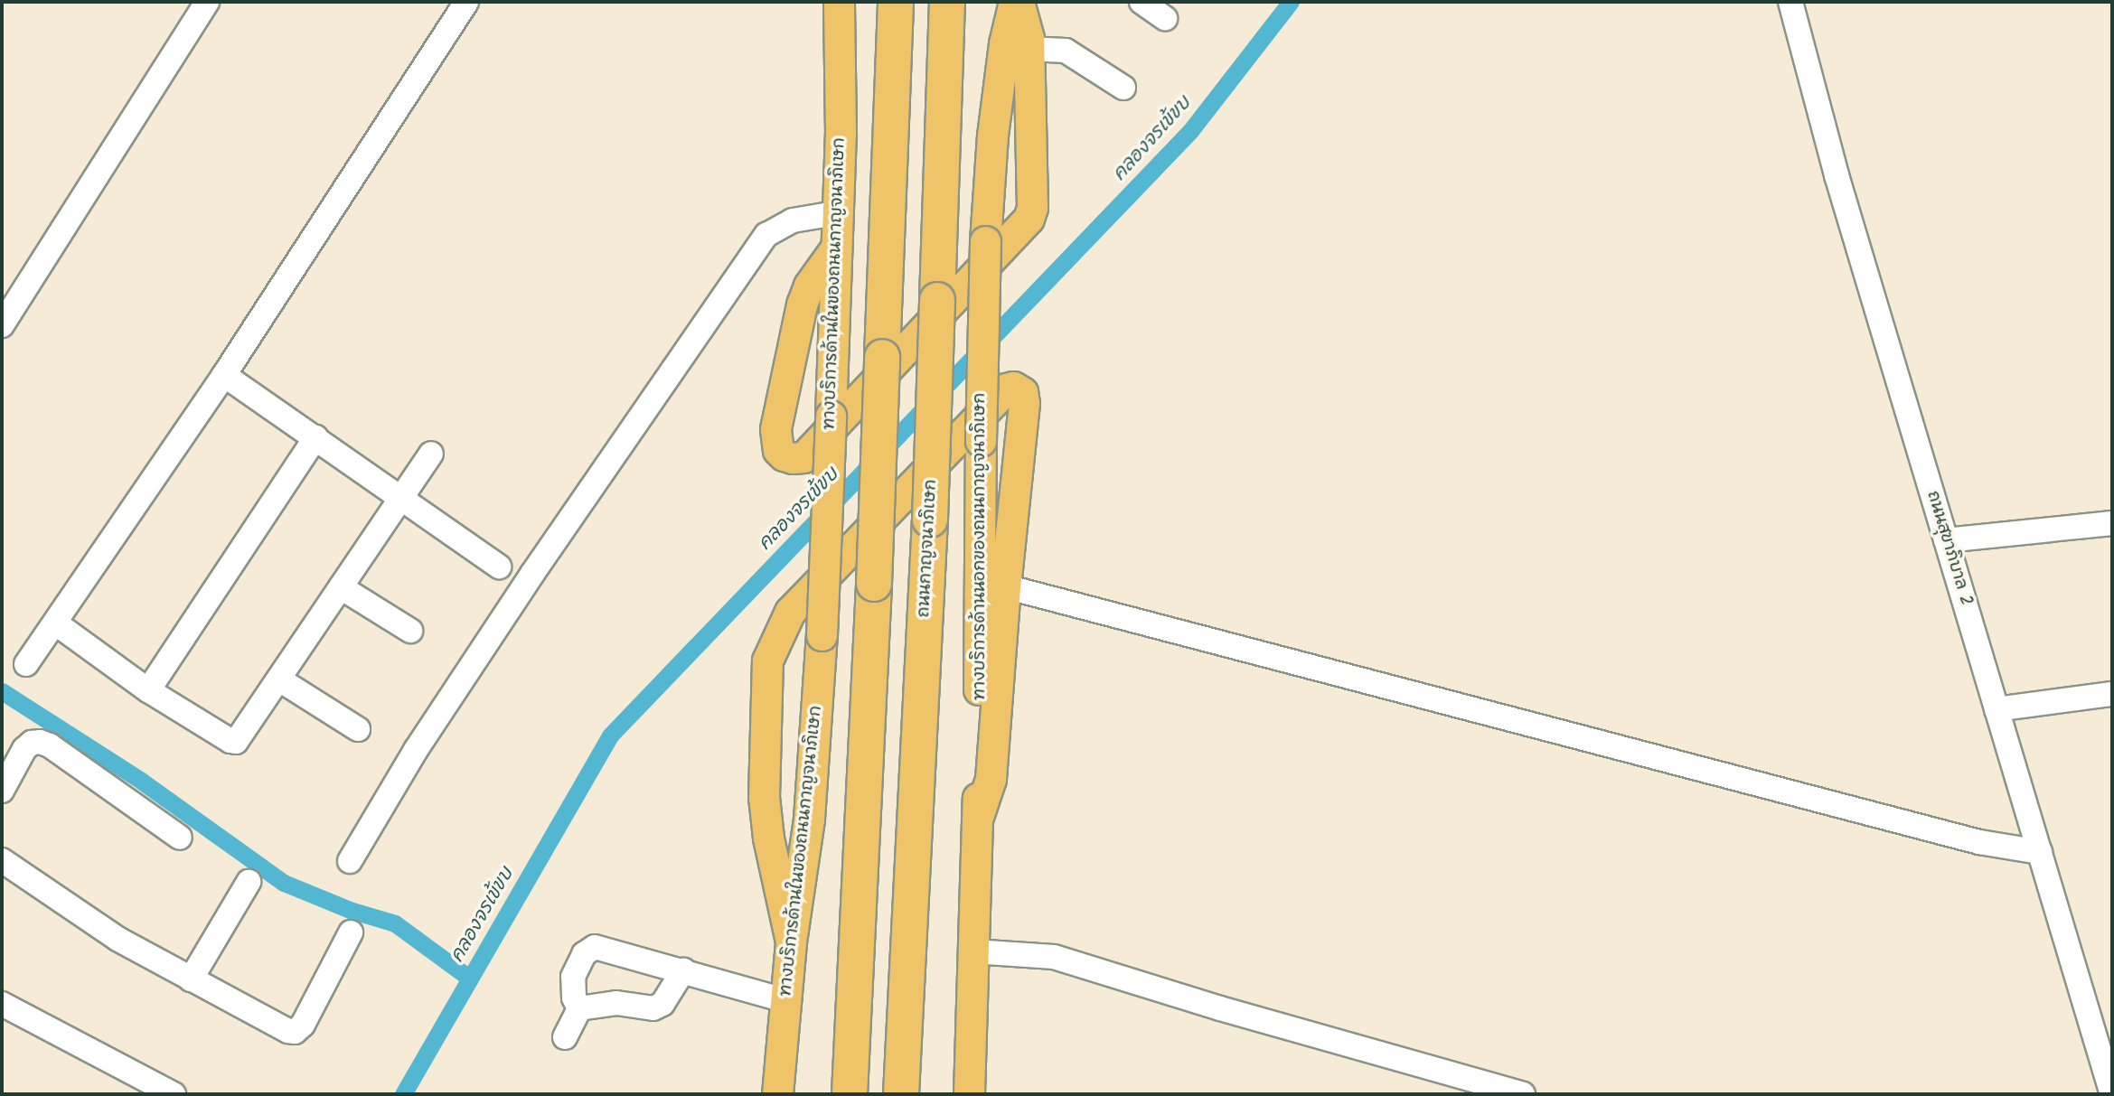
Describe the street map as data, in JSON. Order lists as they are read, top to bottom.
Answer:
{
  "streets": {
    "highway": ["ถนนกาญจนาภิเษก"],
    "main road": ["ทางบริการด้านในของถนนกาญจนาภิเษก", "ทางบริการด้านนอกของถนนกาญจนาภิเษก"],
    "street": ["ถนนสุขาภิบาล 2"]
  },
  "water": ["คลองจรเข้ขบ"]
}
